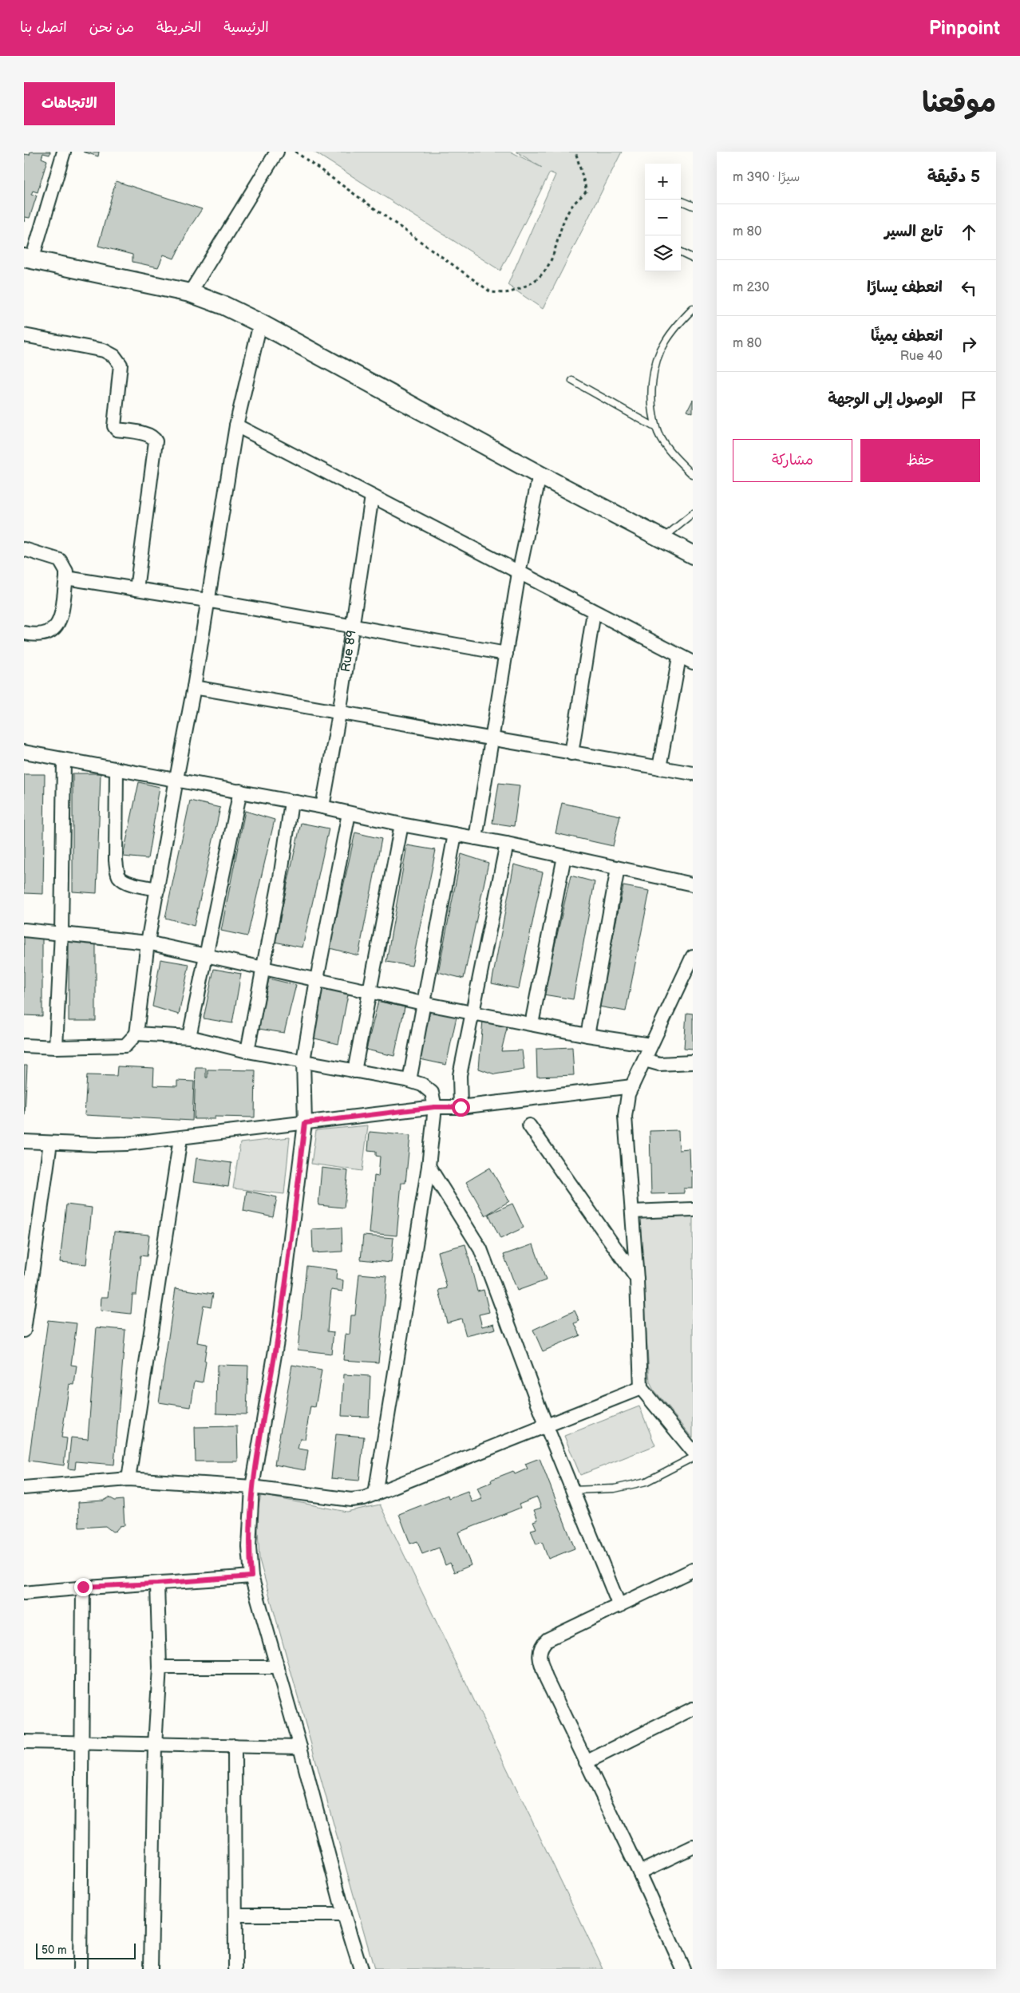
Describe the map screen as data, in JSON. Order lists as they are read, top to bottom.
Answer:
{
  "streets": {
    "street": ["Rue 89"]
  },
  "scale_bar": "50 m",
  "page": {
    "header": "Pinpoint",
    "nav": [
      "الرئيسية",
      "الخريطة",
      "من نحن",
      "اتصل بنا"
    ],
    "title": "موقعنا",
    "buttons": [
      "الاتجاهات",
      ["حفظ", "مشاركة"]
    ],
    "heading": ["5 دقيقة", "سيرًا · 390 m"],
    "map_buttons": ["+", "−"],
    "list": [
      ["تابع السير", "80 m"],
      ["انعطف يسارًا", "230 m"],
      ["انعطف يمينًا", "Rue 40", "80 m"],
      "الوصول إلى الوجهة"
    ],
    "scale": "50 m"
  }
}
